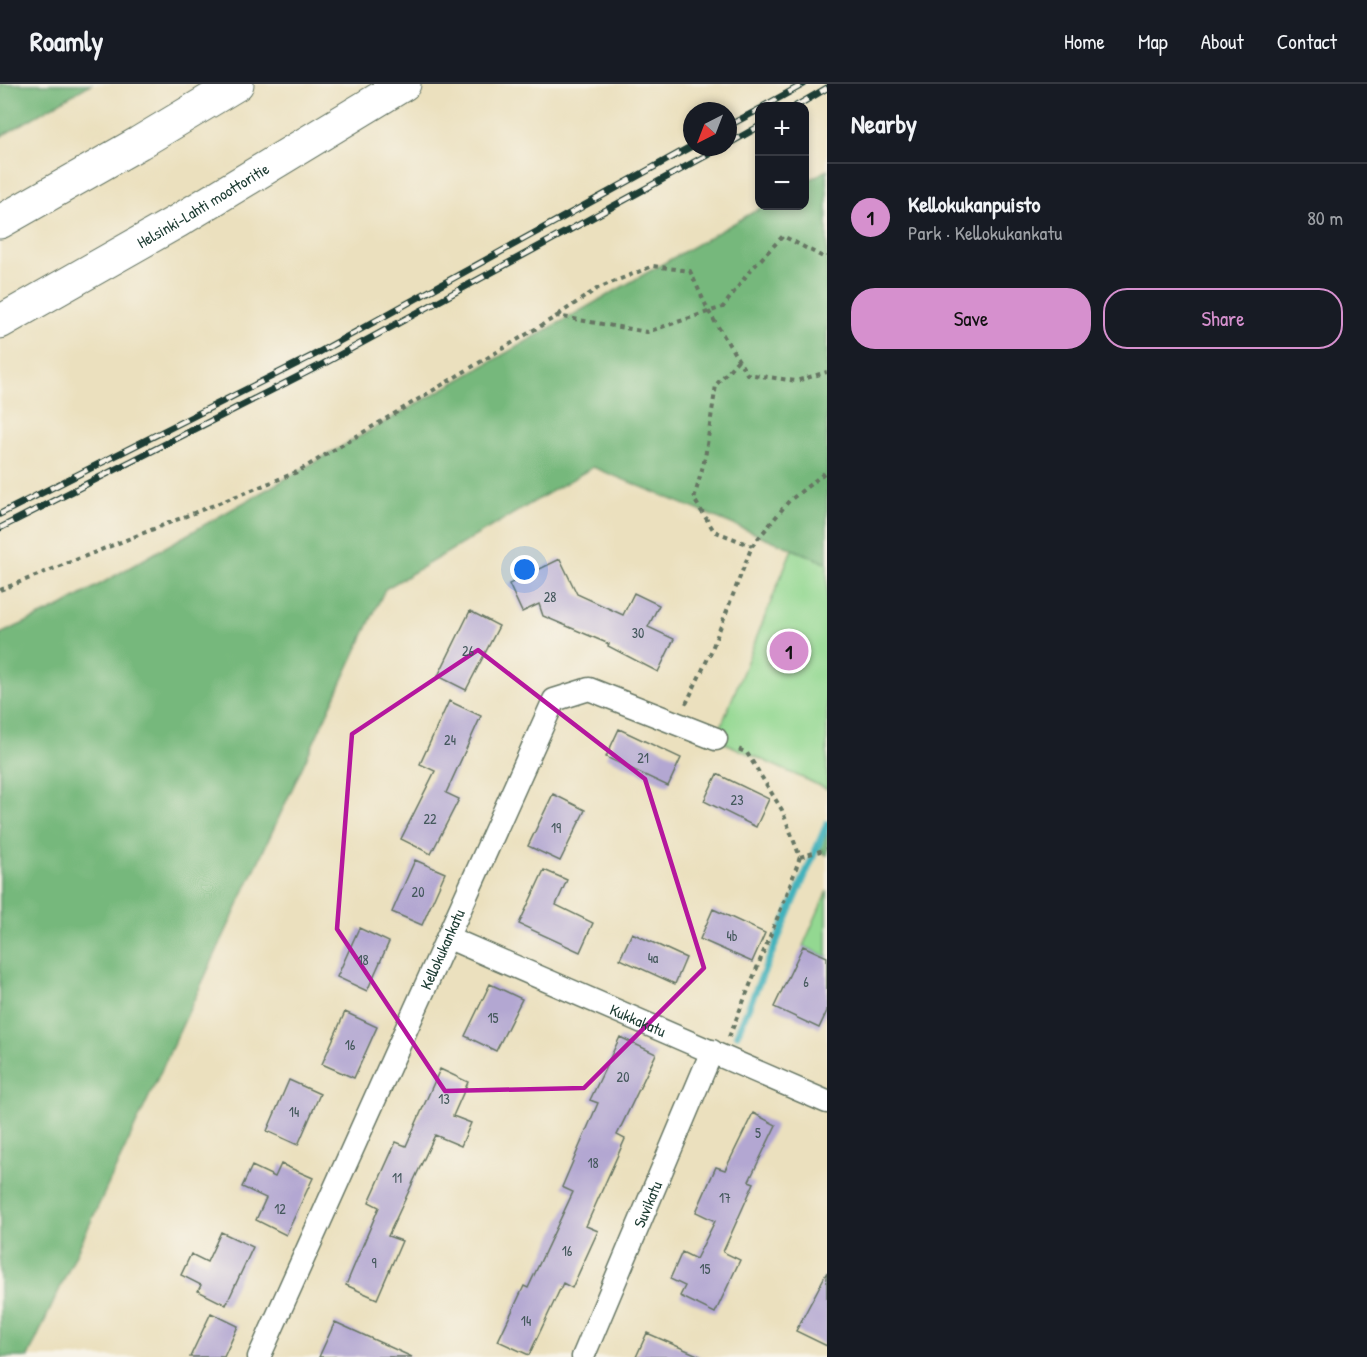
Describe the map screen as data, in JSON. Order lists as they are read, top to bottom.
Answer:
{
  "streets": {
    "highway": ["Helsinki-Lahti moottoritie"],
    "street": ["Kellokukankatu", "Kukkakatu", "Suvikatu"]
  },
  "crossings": [
    ["Kellokukankatu", "Kukkakatu"],
    ["Kukkakatu", "Suvikatu"]
  ],
  "house_numbers": [
    "28",
    "30",
    "26",
    "24",
    "21",
    "23",
    "22",
    "19",
    "20",
    "4b",
    "4a",
    "18",
    "6",
    "15",
    "16",
    "20",
    "13",
    "14",
    "5",
    "18",
    "11",
    "17",
    "12",
    "16",
    "9",
    "15",
    "14"
  ],
  "north": "bottom left",
  "page": {
    "header": "Roamly",
    "nav": [
      "Home",
      "Map",
      "About",
      "Contact"
    ],
    "heading": "Nearby",
    "map_buttons": ["+", "−"],
    "list": [
      {
        "mark": "1",
        "name": "Kellokukanpuisto",
        "note": "Park · Kellokukankatu",
        "value": "80 m"
      }
    ],
    "buttons": ["Save", "Share"],
    "pins": "1"
  }
}
